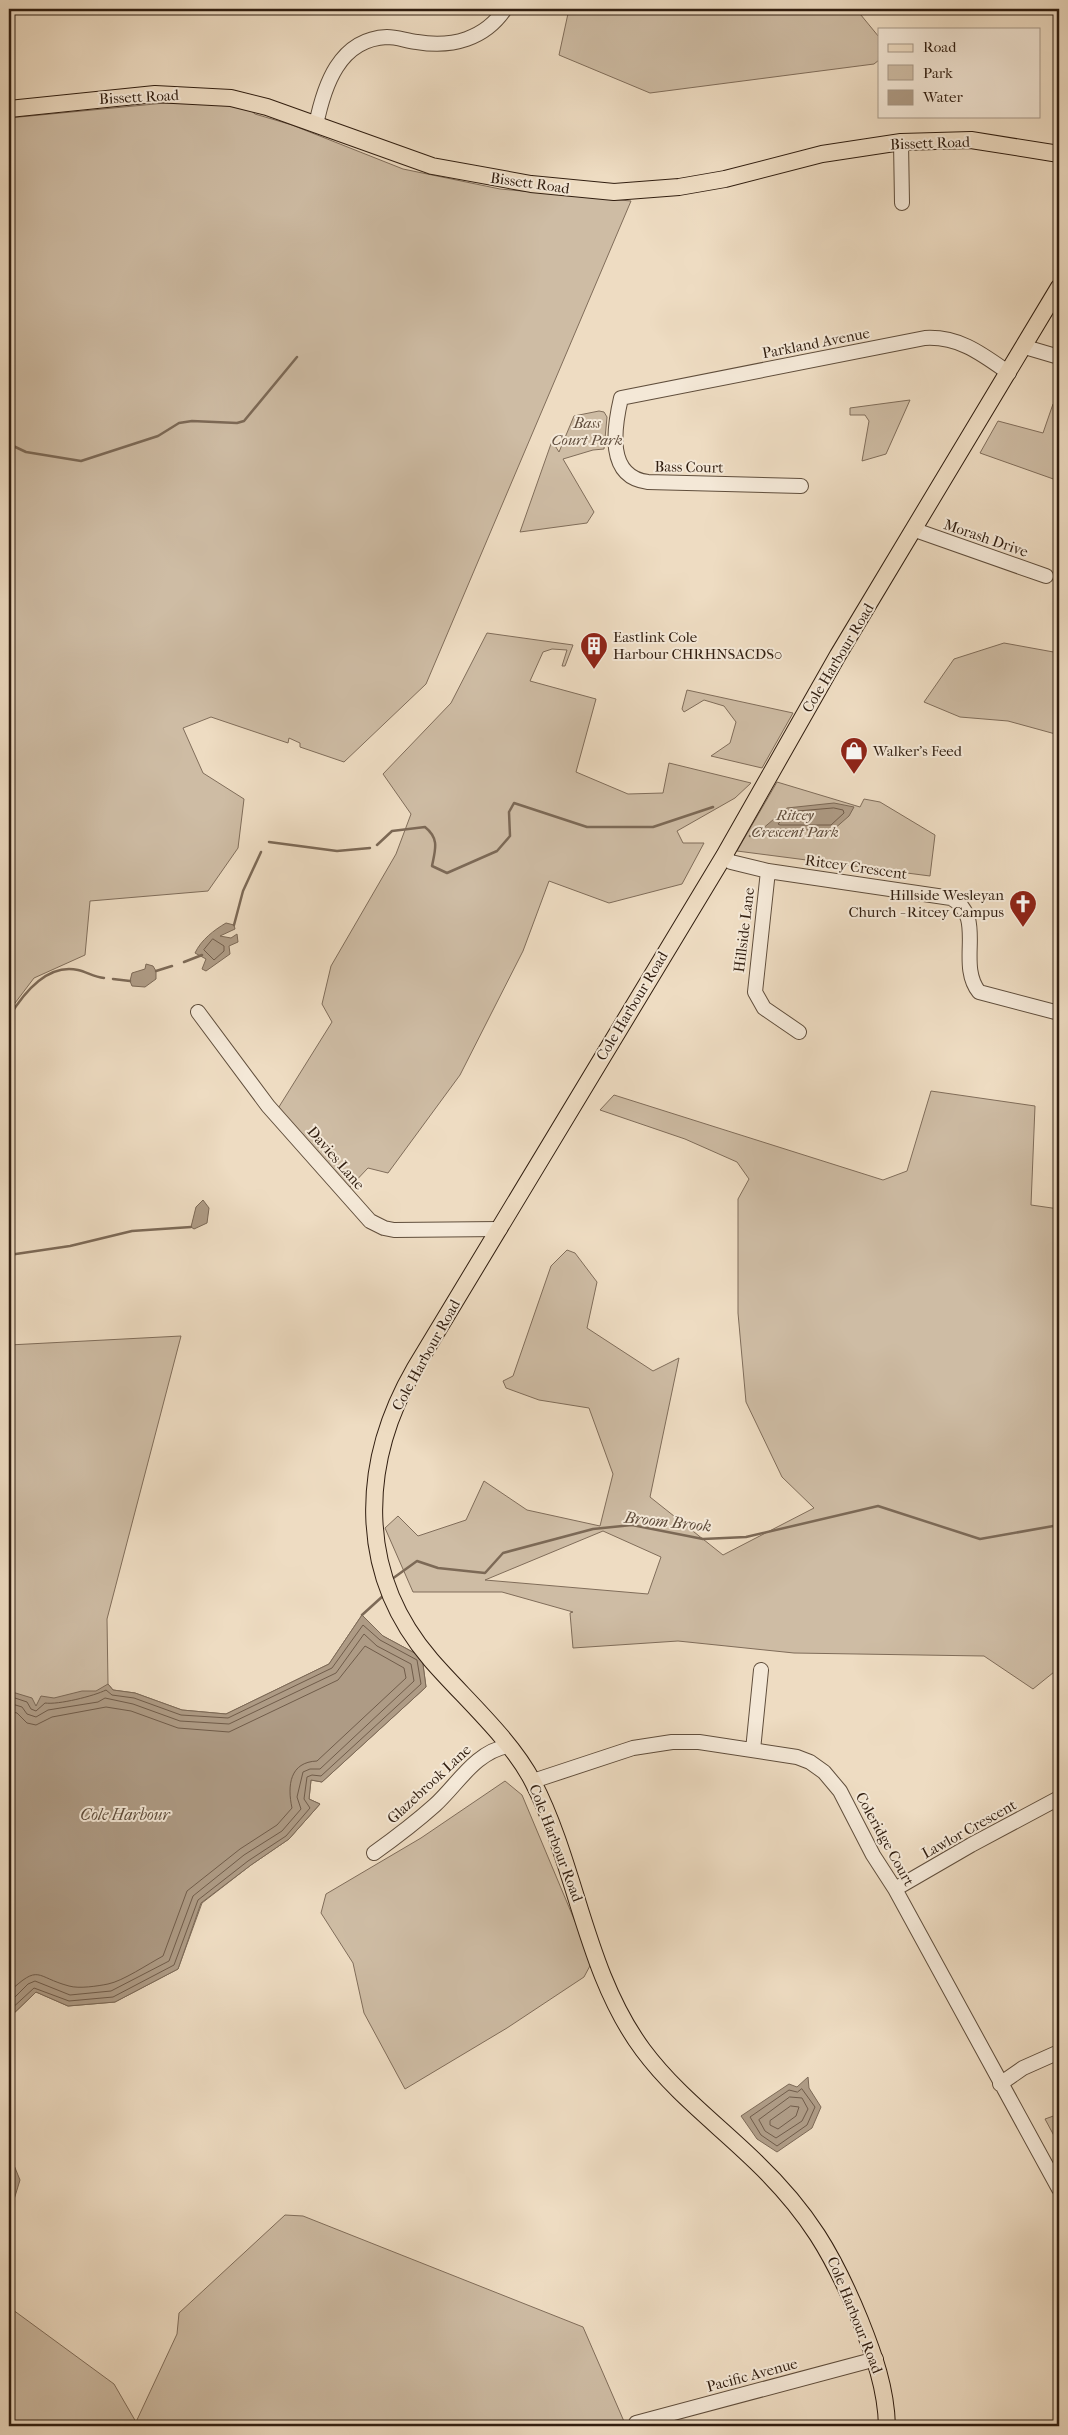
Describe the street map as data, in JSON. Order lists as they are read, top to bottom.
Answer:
{
  "streets": {
    "main road": ["Bissett Road", "Cole Harbour Road"],
    "street": [
      "Parkland Avenue",
      "Bass Court",
      "Morash Drive",
      "Ritcey Crescent",
      "Hillside Lane",
      "Davies Lane",
      "Glazebrook Lane",
      "Lawlor Crescent",
      "Coleridge Court",
      "Pacific Avenue"
    ]
  },
  "crossings": [
    ["Parkland Avenue", "Bass Court"],
    ["Parkland Avenue", "Cole Harbour Road"],
    ["Morash Drive", "Cole Harbour Road"],
    ["Cole Harbour Road", "Ritcey Crescent"],
    ["Cole Harbour Road", "Davies Lane"],
    ["Cole Harbour Road", "Glazebrook Lane"],
    ["Cole Harbour Road", "Coleridge Court"],
    ["Cole Harbour Road", "Pacific Avenue"],
    ["Ritcey Crescent", "Hillside Lane"],
    ["Lawlor Crescent", "Coleridge Court"]
  ],
  "water": ["Broom Brook", "Cole Harbour"],
  "parks": ["Bass Court Park", "Ritcey Crescent Park"],
  "places": {
    "building": ["Eastlink Cole Harbour CHRHNSACDS0"],
    "shop": ["Walker's Feed"],
    "church": ["Hillside Wesleyan Church - Ritcey Campus"]
  },
  "legend": ["Road", "Park", "Water"]
}
